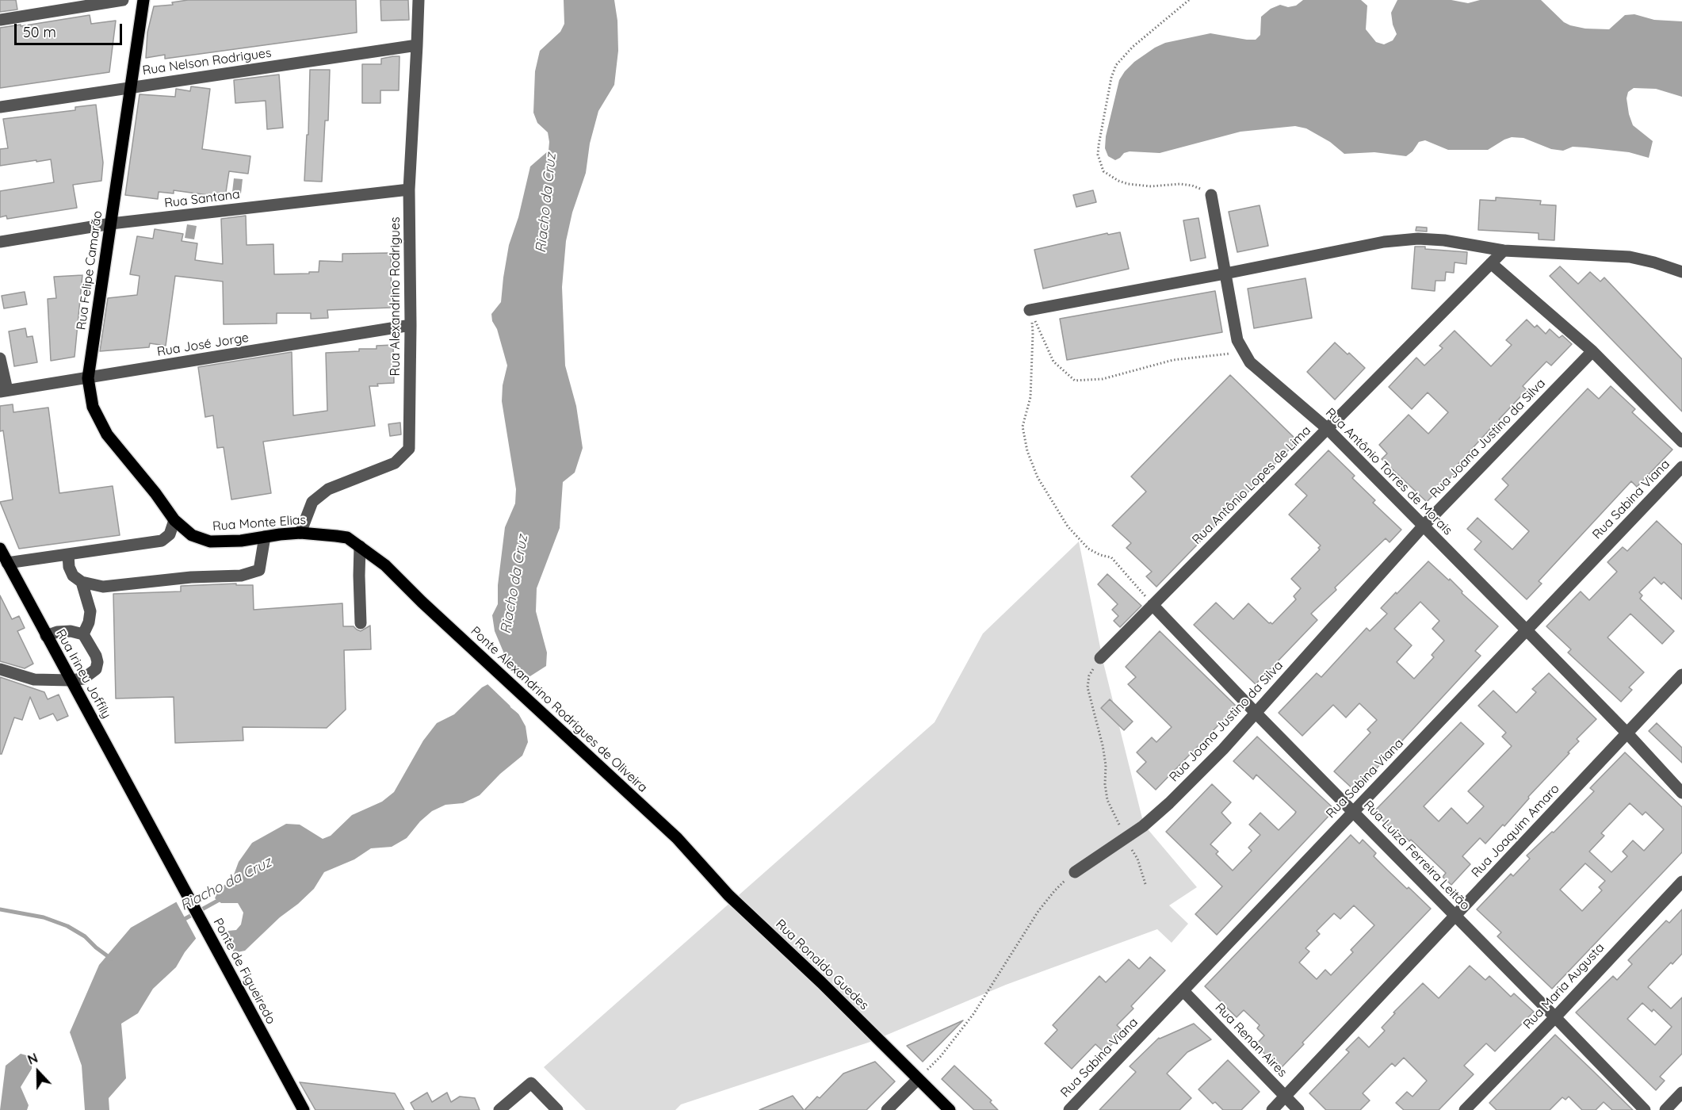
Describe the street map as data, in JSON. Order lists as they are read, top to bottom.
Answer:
{
  "streets": {
    "main road": [
      "Rua Felipe Camarão",
      "Rua Monte Elias",
      "Rua Irineu Joffily",
      "Ponte Alexandrino Rodrigues de Oliveira",
      "Rua Ronaldo Guedes",
      "Ponte de Figueiredo"
    ],
    "street": [
      "Rua Nelson Rodrigues",
      "Rua Santana",
      "Rua Alexandrino Rodrigues",
      "Rua José Jorge",
      "Rua Joana Justino da Silva",
      "Rua Antônio Torres de Morais",
      "Rua Antônio Lopes de Lima",
      "Rua Sabina Viana",
      "Rua Joaquim Amaro",
      "Rua Luiza Ferreira Leitão",
      "Rua Maria Augusta",
      "Rua Renan Aires"
    ]
  },
  "crossings": [
    ["Rua Nelson Rodrigues", "Rua Felipe Camarão"],
    ["Rua Nelson Rodrigues", "Rua Alexandrino Rodrigues"],
    ["Rua Santana", "Rua Felipe Camarão"],
    ["Rua Santana", "Rua Alexandrino Rodrigues"],
    ["Rua Felipe Camarão", "Rua José Jorge"],
    ["Rua Felipe Camarão", "Rua Monte Elias"],
    ["Rua Alexandrino Rodrigues", "Rua José Jorge"],
    ["Rua Alexandrino Rodrigues", "Rua Monte Elias"],
    ["Rua Joana Justino da Silva", "Rua Antônio Torres de Morais"],
    ["Rua Joana Justino da Silva", "Rua Luiza Ferreira Leitão"],
    ["Rua Antônio Torres de Morais", "Rua Antônio Lopes de Lima"],
    ["Rua Antônio Torres de Morais", "Rua Sabina Viana"],
    ["Rua Antônio Torres de Morais", "Rua Joaquim Amaro"],
    ["Rua Antônio Lopes de Lima", "Rua Luiza Ferreira Leitão"],
    ["Rua Sabina Viana", "Rua Luiza Ferreira Leitão"],
    ["Rua Sabina Viana", "Rua Renan Aires"],
    ["Rua Monte Elias", "Ponte Alexandrino Rodrigues de Oliveira"],
    ["Rua Irineu Joffily", "Ponte de Figueiredo"],
    ["Ponte Alexandrino Rodrigues de Oliveira", "Rua Ronaldo Guedes"],
    ["Rua Joaquim Amaro", "Rua Luiza Ferreira Leitão"],
    ["Rua Joaquim Amaro", "Rua Renan Aires"],
    ["Rua Luiza Ferreira Leitão", "Rua Maria Augusta"]
  ],
  "water": ["Riacho da Cruz"],
  "scale_bar": "50 m",
  "north": "top"
}
